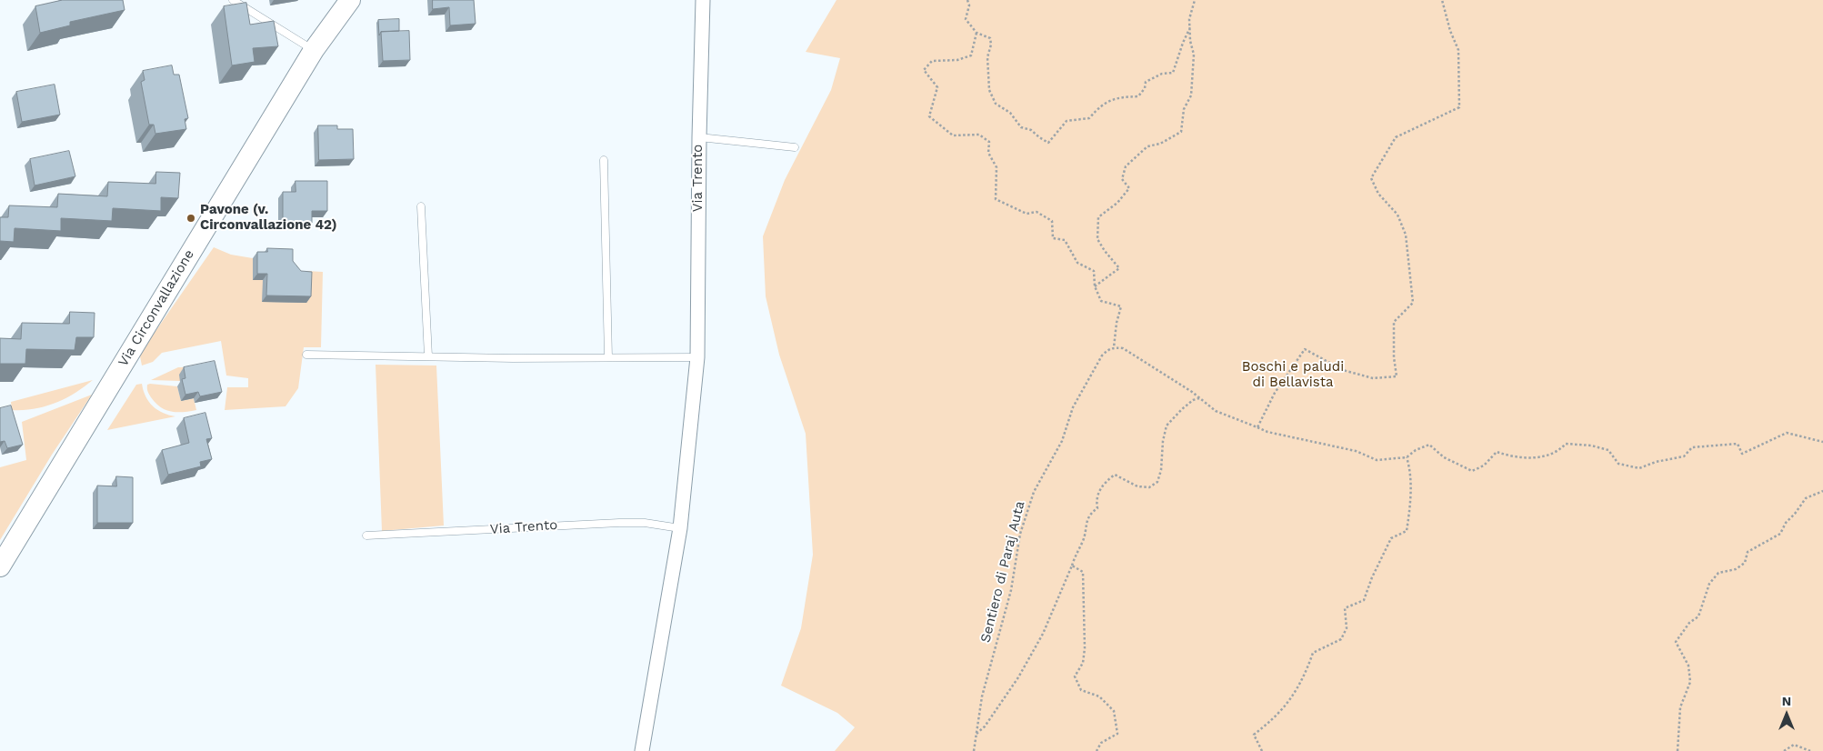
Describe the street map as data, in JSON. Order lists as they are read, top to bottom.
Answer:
{
  "streets": {
    "main road": ["Via Circonvallazione"],
    "street": ["Via Trento"],
    "path": ["Sentiero di Paraj Auta"]
  },
  "parks": ["Boschi e paludi di Bellavista"],
  "places": ["Pavone (v. Circonvallazione 42)"],
  "north": "top"
}
